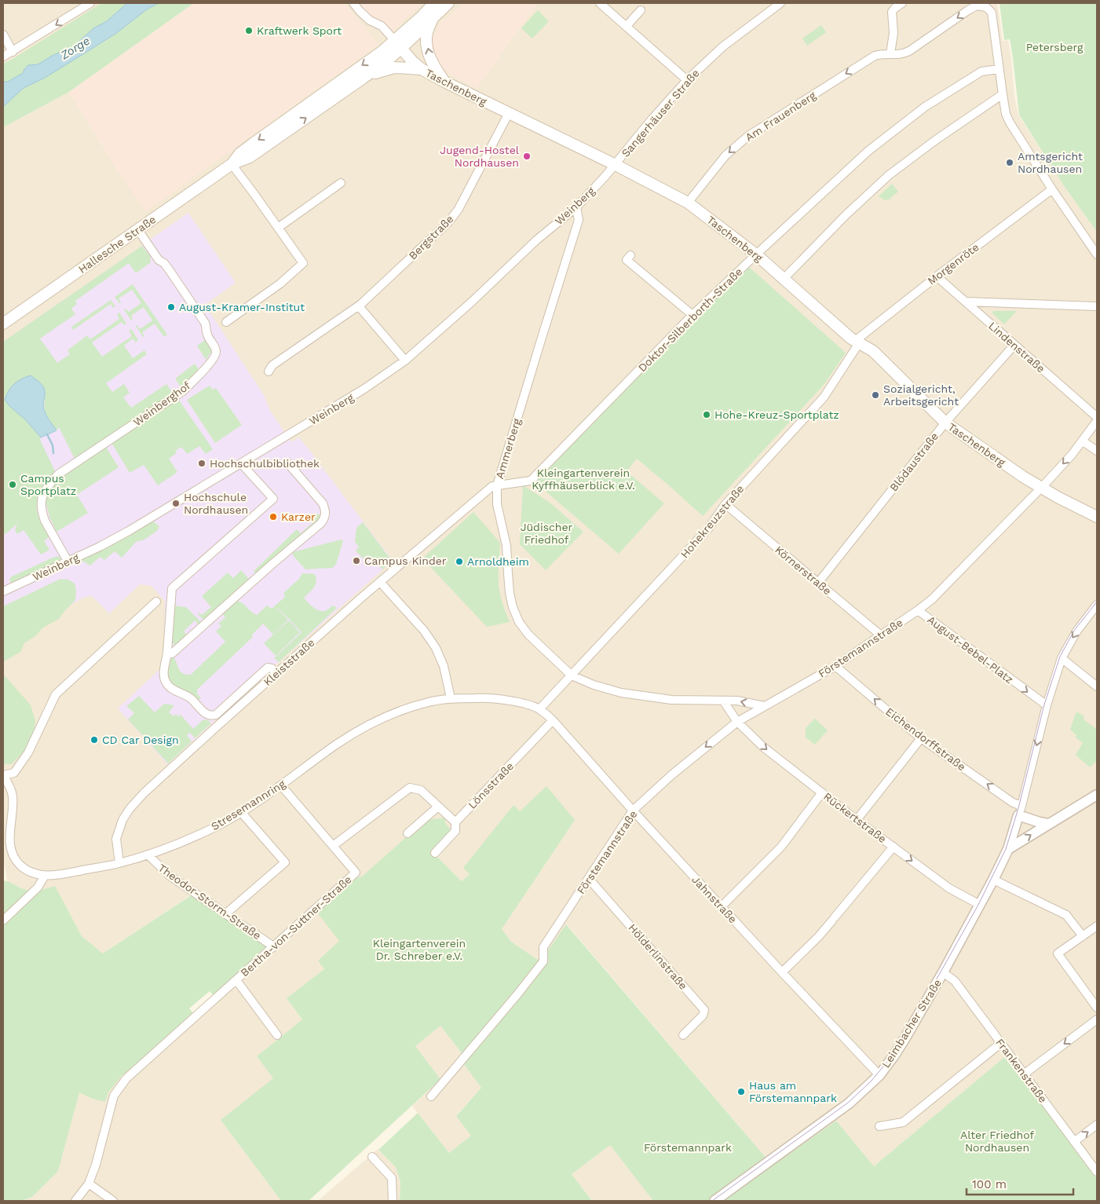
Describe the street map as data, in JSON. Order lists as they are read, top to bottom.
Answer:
{
  "streets": {
    "main road": ["Taschenberg", "Hallesche Straße"],
    "street": [
      "Sangerhäuser Straße",
      "Am Frauenberg",
      "Weinberg",
      "Bergstraße",
      "Morgenröte",
      "Doktor-Silberborth-Straße",
      "Lindenstraße",
      "Weinberghof",
      "Ammerberg",
      "Blödaustraße",
      "Hohekreuzstraße",
      "Körnerstraße",
      "Förstemannstraße",
      "August-Bebel-Platz",
      "Kleiststraße",
      "Eichendorffstraße",
      "Lönsstraße",
      "Stresemannring",
      "Rückertstraße",
      "Jahnstraße",
      "Theodor-Storm-Straße",
      "Bertha-von-Suttner-Straße",
      "Hölderlinstraße",
      "Leimbacher Straße",
      "Frankenstraße"
    ]
  },
  "crossings": [
    ["Taschenberg", "Sangerhäuser Straße"],
    ["Taschenberg", "Am Frauenberg"],
    ["Taschenberg", "Weinberg"],
    ["Taschenberg", "Bergstraße"],
    ["Taschenberg", "Hallesche Straße"],
    ["Taschenberg", "Morgenröte"],
    ["Taschenberg", "Doktor-Silberborth-Straße"],
    ["Taschenberg", "Blödaustraße"],
    ["Taschenberg", "Hohekreuzstraße"],
    ["Taschenberg", "August-Bebel-Platz"],
    ["Sangerhäuser Straße", "Weinberg"],
    ["Am Frauenberg", "Doktor-Silberborth-Straße"],
    ["Weinberg", "Weinberghof"],
    ["Weinberg", "Ammerberg"],
    ["Hallesche Straße", "Weinberghof"],
    ["Morgenröte", "Lindenstraße"],
    ["Morgenröte", "Hohekreuzstraße"],
    ["Doktor-Silberborth-Straße", "Ammerberg"],
    ["Doktor-Silberborth-Straße", "Kleiststraße"],
    ["Lindenstraße", "Blödaustraße"],
    ["Ammerberg", "Hohekreuzstraße"],
    ["Ammerberg", "Förstemannstraße"],
    ["Ammerberg", "Kleiststraße"],
    ["Ammerberg", "Rückertstraße"],
    ["Blödaustraße", "Körnerstraße"],
    ["Hohekreuzstraße", "Körnerstraße"],
    ["Hohekreuzstraße", "Stresemannring"],
    ["Körnerstraße", "Förstemannstraße"],
    ["Förstemannstraße", "August-Bebel-Platz"],
    ["Förstemannstraße", "Eichendorffstraße"],
    ["Förstemannstraße", "Rückertstraße"],
    ["Förstemannstraße", "Jahnstraße"],
    ["Förstemannstraße", "Hölderlinstraße"],
    ["Kleiststraße", "Stresemannring"],
    ["Eichendorffstraße", "Leimbacher Straße"],
    ["Lönsstraße", "Stresemannring"],
    ["Lönsstraße", "Jahnstraße"],
    ["Stresemannring", "Jahnstraße"],
    ["Stresemannring", "Theodor-Storm-Straße"],
    ["Rückertstraße", "Leimbacher Straße"],
    ["Jahnstraße", "Leimbacher Straße"],
    ["Theodor-Storm-Straße", "Bertha-von-Suttner-Straße"],
    ["Leimbacher Straße", "Frankenstraße"]
  ],
  "one_way": ["Eichendorffstraße", "Rückertstraße"],
  "water": ["Zorge"],
  "parks": [
    "Petersberg",
    "Kleingartenverein Kyffhäuserblick e.V.",
    "Jüdischer Friedhof",
    "Kleingartenverein Dr. Schreber e.V.",
    "Alter Friedhof Nordhausen",
    "Förstemannpark"
  ],
  "places": [
    "Kraftwerk Sport",
    "Jugend-Hostel Nordhausen",
    "Amtsgericht Nordhausen",
    "August-Kramer-Institut",
    "Sozialgericht, Arbeitsgericht",
    "Hohe-Kreuz-Sportplatz",
    "Hochschulbibliothek",
    "Campus Sportplatz",
    "Hochschule Nordhausen",
    "Karzer",
    "Campus Kinder",
    "Arnoldheim",
    "CD Car Design",
    "Haus am Förstemannpark"
  ],
  "scale_bar": "100 m"
}
